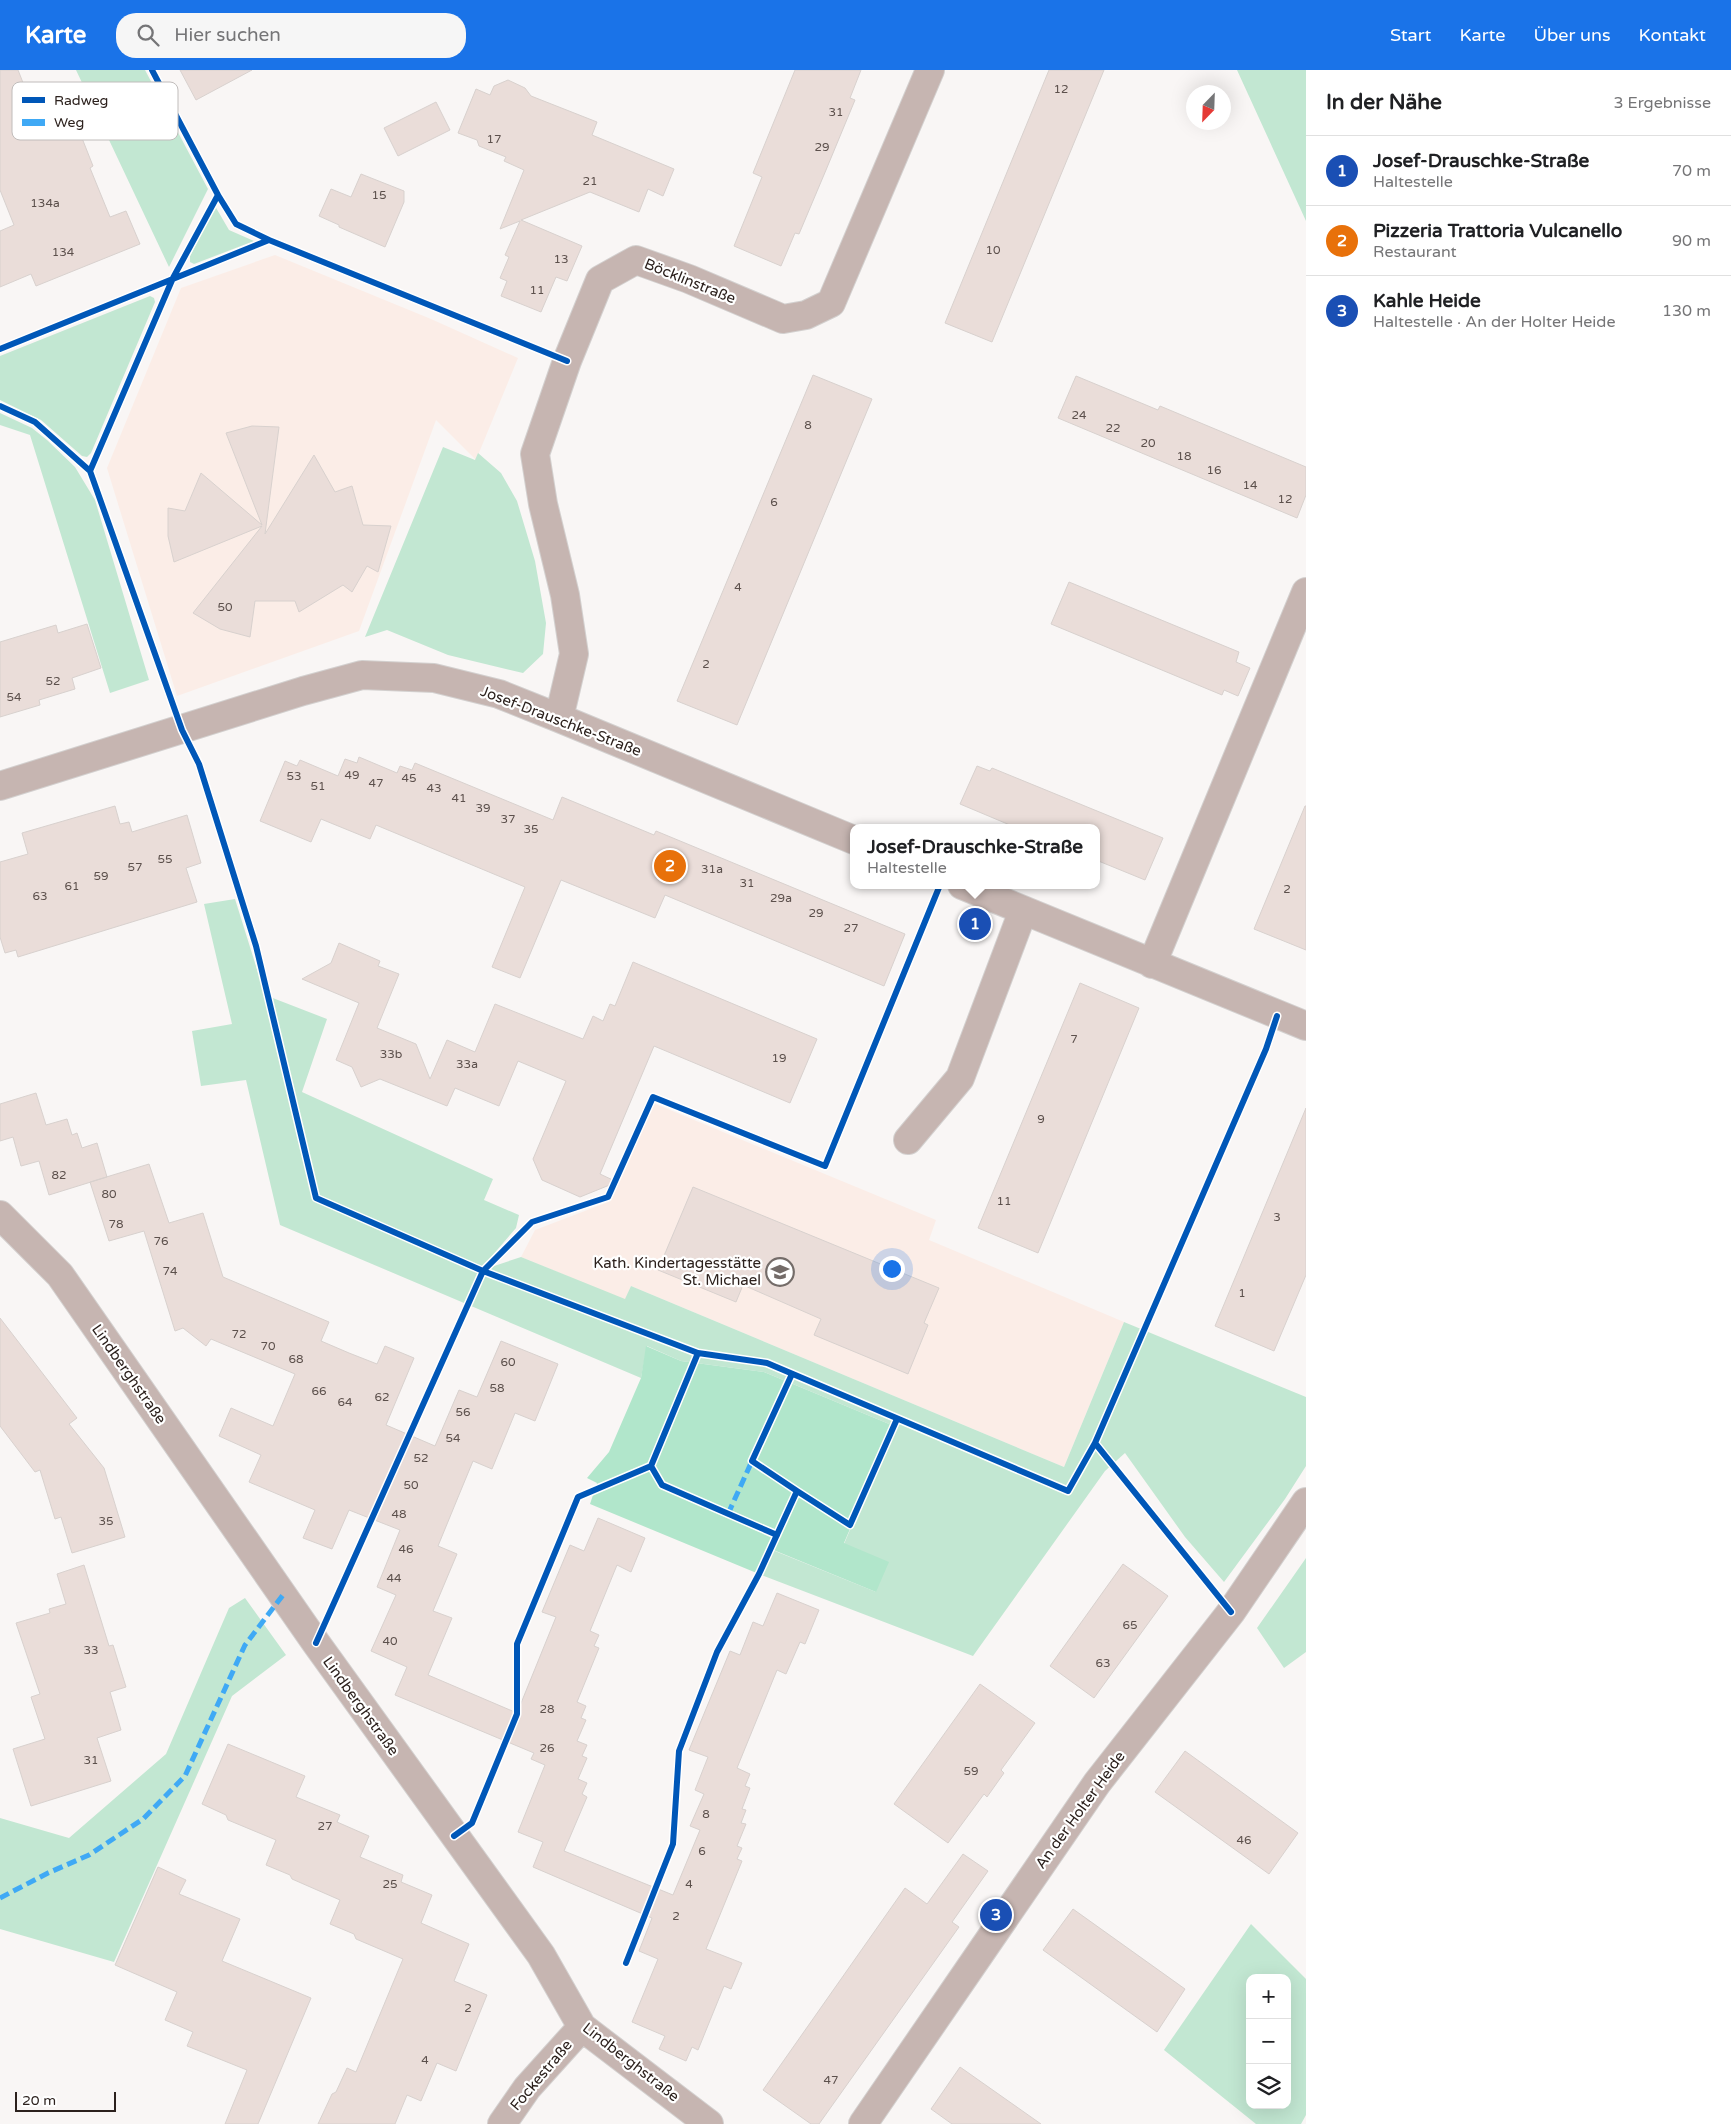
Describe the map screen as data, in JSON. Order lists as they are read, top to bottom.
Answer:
{
  "streets": {
    "street": [
      "Böcklinstraße",
      "Josef-Drauschke-Straße",
      "Lindberghstraße",
      "An der Holter Heide",
      "Fockestraße"
    ]
  },
  "crossings": [
    ["Böcklinstraße", "Josef-Drauschke-Straße"],
    ["Lindberghstraße", "Fockestraße"]
  ],
  "places": {
    "school or university": ["Kath. Kindertagesstätte St. Michael"]
  },
  "house_numbers": [
    "12",
    "31",
    "17",
    "29",
    "21",
    "15",
    "134a",
    "10",
    "134",
    "13",
    "11",
    "24",
    "8",
    "22",
    "20",
    "18",
    "16",
    "14",
    "12",
    "6",
    "4",
    "50",
    "2",
    "52",
    "54",
    "49",
    "53",
    "45",
    "47",
    "51",
    "43",
    "41",
    "39",
    "37",
    "35",
    "55",
    "57",
    "31a",
    "59",
    "31",
    "61",
    "2",
    "63",
    "29a",
    "29",
    "27",
    "7",
    "33b",
    "19",
    "33a",
    "9",
    "82",
    "80",
    "11",
    "3",
    "78",
    "76",
    "74",
    "1",
    "72",
    "70",
    "68",
    "60",
    "58",
    "66",
    "62",
    "64",
    "56",
    "54",
    "52",
    "50",
    "48",
    "35",
    "46",
    "44",
    "65",
    "40",
    "33",
    "63",
    "28",
    "26",
    "31",
    "59",
    "8",
    "27",
    "46",
    "6",
    "25",
    "4",
    "2",
    "2",
    "4",
    "47"
  ],
  "legend": ["Radweg", "Weg"],
  "scale_bar": "20 m",
  "north": "bottom left",
  "page": {
    "header": "Karte",
    "search": "Hier suchen",
    "nav": [
      "Start",
      "Karte",
      "Über uns",
      "Kontakt"
    ],
    "heading": ["In der Nähe", "3 Ergebnisse"],
    "list": [
      {
        "mark": "1",
        "name": "Josef-Drauschke-Straße",
        "note": "Haltestelle",
        "value": "70 m"
      },
      {
        "mark": "2",
        "name": "Pizzeria Trattoria Vulcanello",
        "note": "Restaurant",
        "value": "90 m"
      },
      {
        "mark": "3",
        "name": "Kahle Heide",
        "note": "Haltestelle · An der Holter Heide",
        "value": "130 m"
      }
    ],
    "popup": ["Josef-Drauschke-Straße", "Haltestelle"],
    "pins": ["2", "1", "3"],
    "map_buttons": ["+", "−"],
    "scale": "20 m"
  }
}
